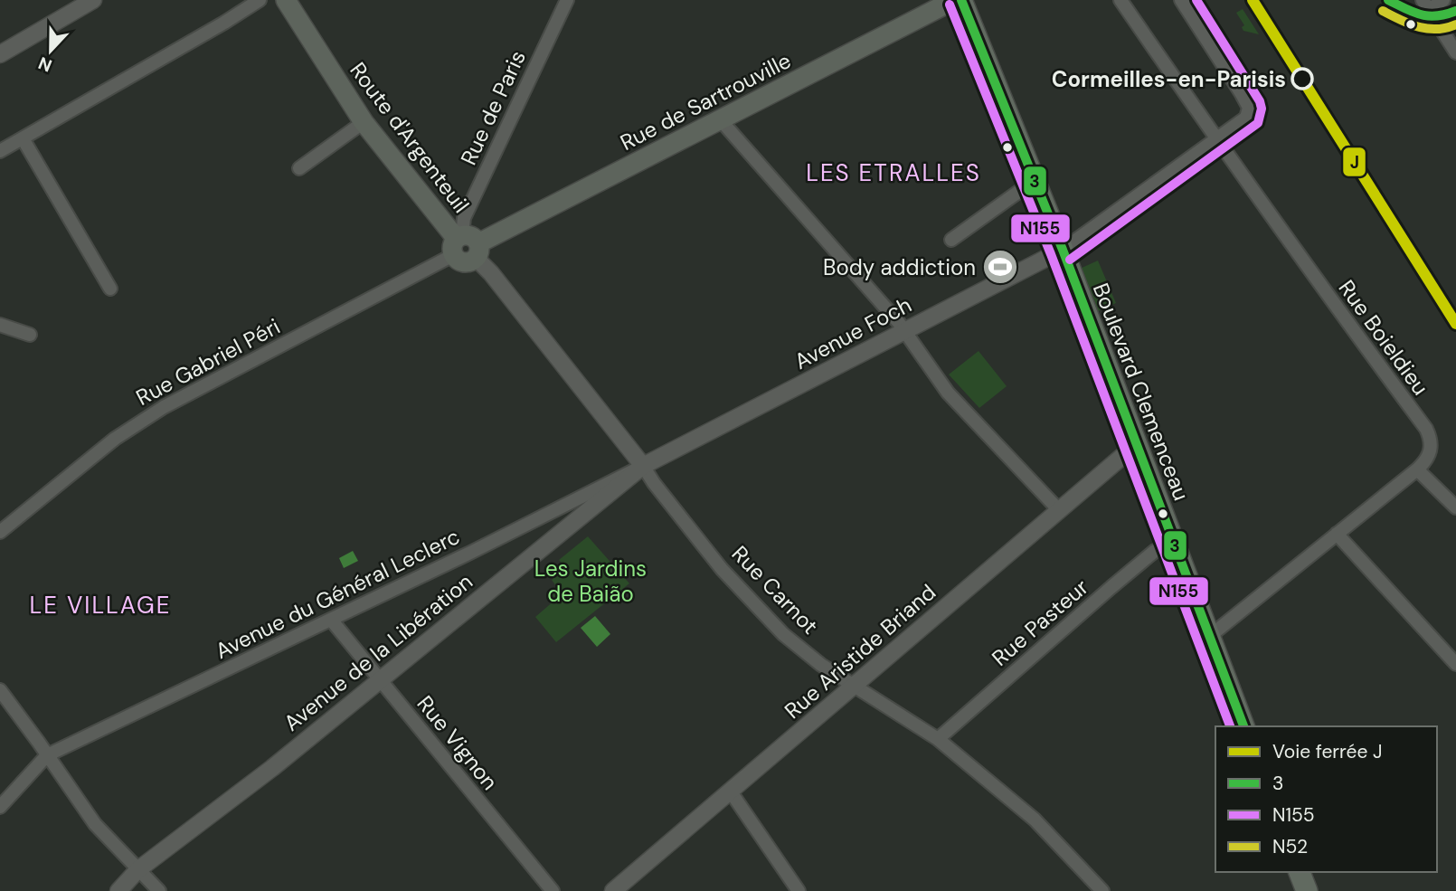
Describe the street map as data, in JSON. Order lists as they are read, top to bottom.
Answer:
{
  "streets": {
    "main road": ["Rue de Sartrouville", "Route d'Argenteuil", "Boulevard Clemenceau"],
    "street": [
      "Rue de Paris",
      "Avenue Foch",
      "Rue Boieldieu",
      "Rue Gabriel Péri",
      "Rue Carnot",
      "Avenue du Général Leclerc",
      "Rue Pasteur",
      "Rue Aristide Briand",
      "Avenue de la Libération",
      "Rue Vignon"
    ]
  },
  "crossings": [
    ["Rue de Sartrouville", "Rue de Paris"],
    ["Rue de Sartrouville", "Route d'Argenteuil"],
    ["Rue de Sartrouville", "Rue Gabriel Péri"],
    ["Rue de Sartrouville", "Rue Carnot"],
    ["Rue de Paris", "Route d'Argenteuil"],
    ["Rue de Paris", "Rue Gabriel Péri"],
    ["Rue de Paris", "Rue Carnot"],
    ["Route d'Argenteuil", "Rue Gabriel Péri"],
    ["Route d'Argenteuil", "Rue Carnot"],
    ["Avenue Foch", "Rue Boieldieu"],
    ["Avenue Foch", "Boulevard Clemenceau"],
    ["Avenue Foch", "Rue Carnot"],
    ["Avenue Foch", "Avenue du Général Leclerc"],
    ["Avenue Foch", "Avenue de la Libération"],
    ["Rue Boieldieu", "Boulevard Clemenceau"],
    ["Rue Gabriel Péri", "Rue Carnot"],
    ["Boulevard Clemenceau", "Rue Pasteur"],
    ["Boulevard Clemenceau", "Rue Aristide Briand"],
    ["Rue Carnot", "Avenue du Général Leclerc"],
    ["Rue Carnot", "Rue Pasteur"],
    ["Rue Carnot", "Rue Aristide Briand"],
    ["Rue Carnot", "Avenue de la Libération"],
    ["Avenue du Général Leclerc", "Avenue de la Libération"],
    ["Avenue du Général Leclerc", "Rue Vignon"],
    ["Avenue de la Libération", "Rue Vignon"]
  ],
  "districts": ["LES ETRALLES", "LE VILLAGE"],
  "parks": ["Les Jardins de Baião"],
  "places": {
    "other": ["Cormeilles-en-Parisis"],
    "sports": ["Body addiction"]
  },
  "lines": [
    "rail line J",
    "transit line 3",
    "transit line N155",
    "transit line N52"
  ],
  "legend": [
    "Voie ferrée J",
    "3",
    "N155",
    "N52"
  ],
  "north": "bottom"
}
